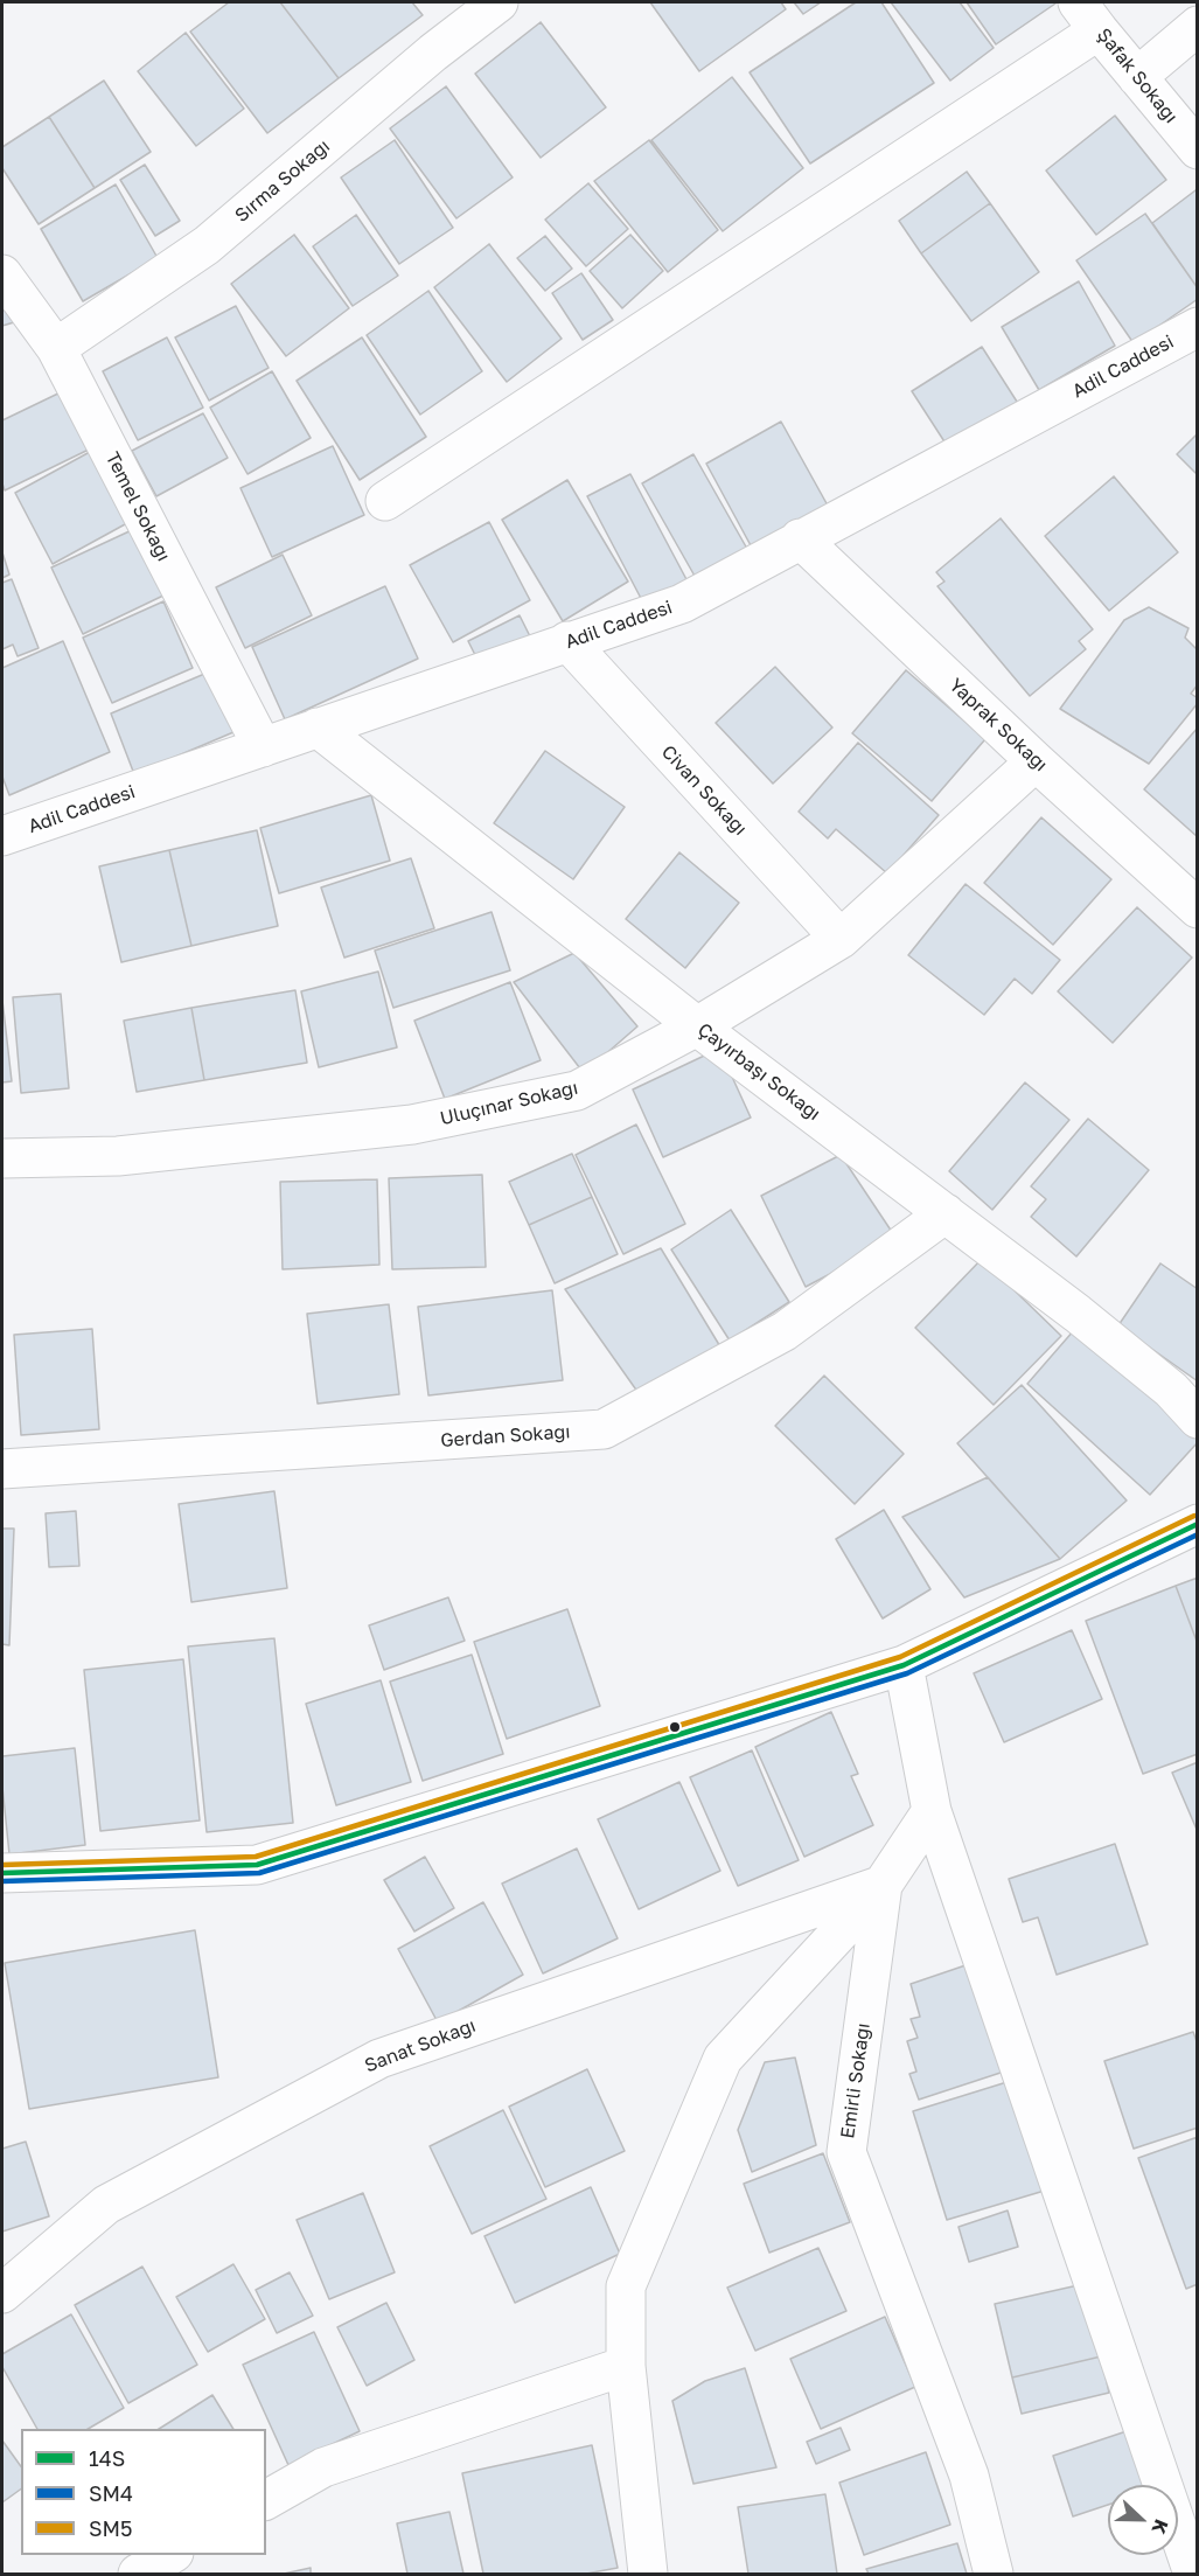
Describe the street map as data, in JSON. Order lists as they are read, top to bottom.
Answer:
{
  "streets": {
    "street": [
      "Şafak Sokağı",
      "Sırma Sokağı",
      "Adil Caddesi",
      "Temel Sokağı",
      "Yaprak Sokağı",
      "Civan Sokağı",
      "Çayırbaşı Sokağı",
      "Uluçınar Sokağı",
      "Gerdan Sokağı",
      "Sanat Sokağı",
      "Emirli Sokağı"
    ]
  },
  "crossings": [
    ["Sırma Sokağı", "Temel Sokağı"],
    ["Adil Caddesi", "Temel Sokağı"],
    ["Adil Caddesi", "Yaprak Sokağı"],
    ["Adil Caddesi", "Civan Sokağı"],
    ["Adil Caddesi", "Çayırbaşı Sokağı"],
    ["Yaprak Sokağı", "Uluçınar Sokağı"],
    ["Civan Sokağı", "Uluçınar Sokağı"],
    ["Çayırbaşı Sokağı", "Uluçınar Sokağı"],
    ["Çayırbaşı Sokağı", "Gerdan Sokağı"],
    ["Sanat Sokağı", "Emirli Sokağı"]
  ],
  "lines": ["transit line SM5", "transit line 14S", "transit line SM4"],
  "legend": ["14S", "SM4", "SM5"],
  "north": "right"
}
